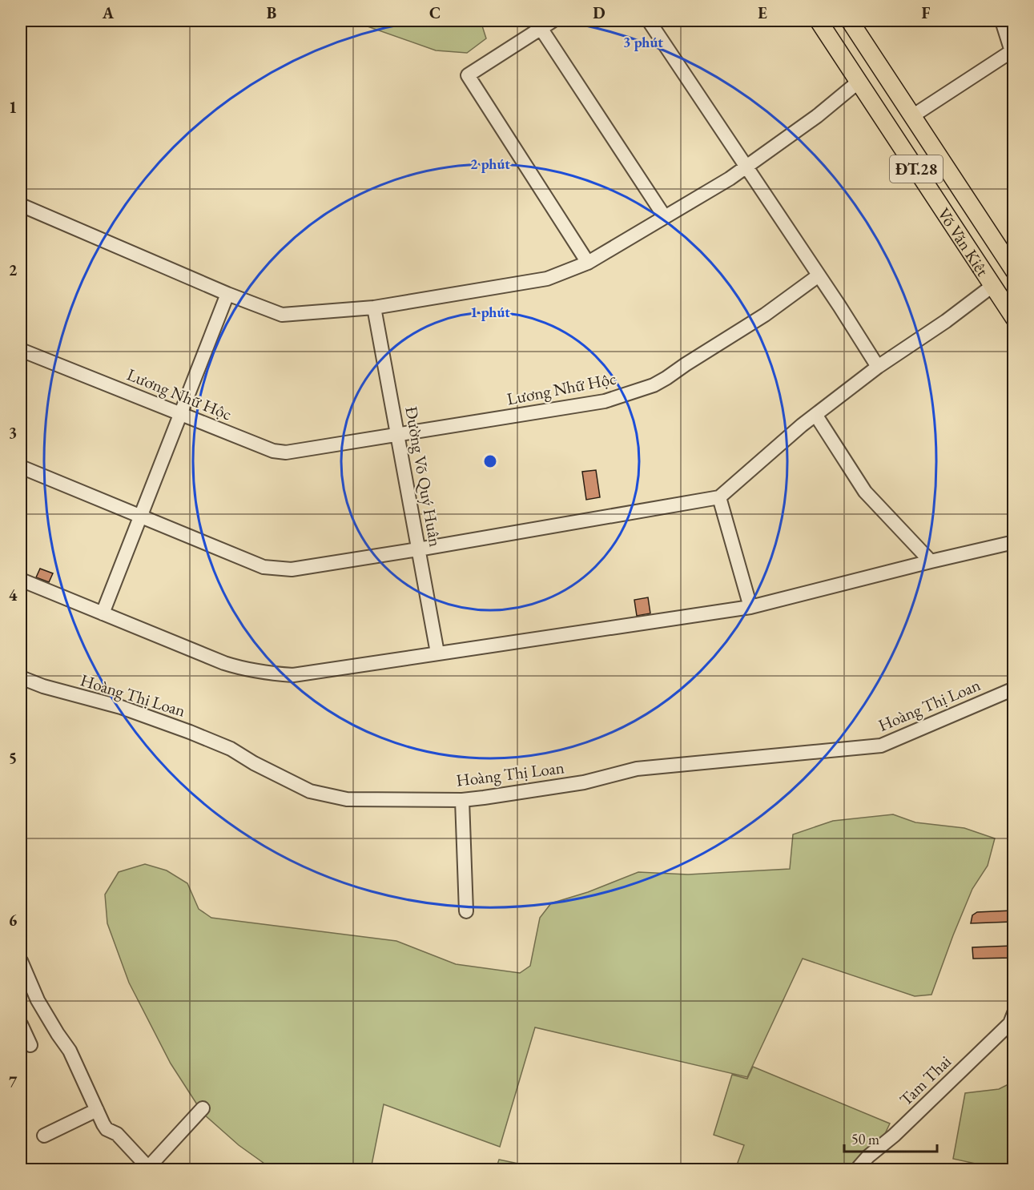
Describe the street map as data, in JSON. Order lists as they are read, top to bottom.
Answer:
{
  "streets": {
    "main road": ["ĐT.28", "Võ Văn Kiệt"],
    "street": [
      "Lương Nhữ Hộc",
      "Đường Võ Quý Huân",
      "Hoàng Thị Loan",
      "Tam Thai"
    ]
  },
  "crossings": [
    ["Lương Nhữ Hộc", "Đường Võ Quý Huân"]
  ],
  "scale_bar": "50 m",
  "grid": {
    "columns": [
      "A",
      "B",
      "C",
      "D",
      "E",
      "F"
    ],
    "rows": [
      "1",
      "2",
      "3",
      "4",
      "5",
      "6",
      "7"
    ]
  },
  "rings": ["3 phút", "2 phút", "1 phút"]
}
